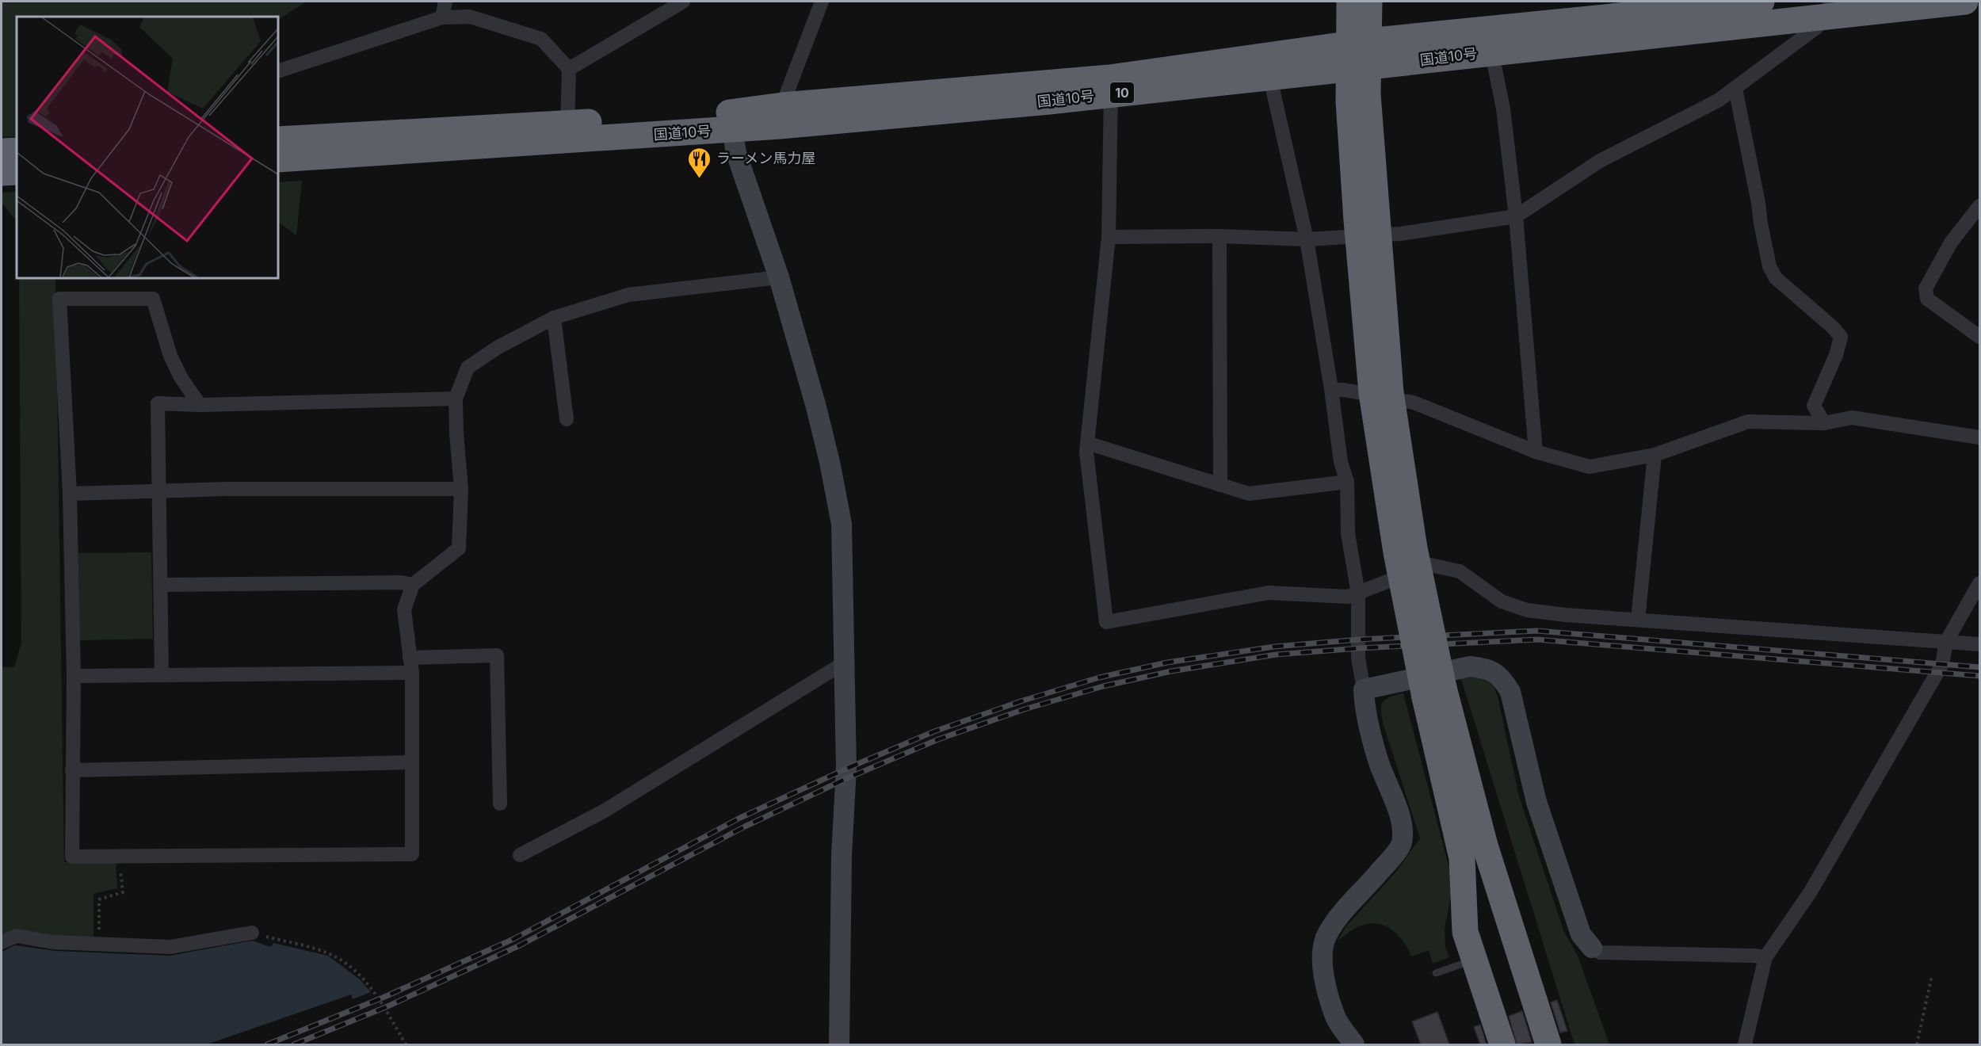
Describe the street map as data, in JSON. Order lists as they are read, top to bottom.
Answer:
{
  "streets": {
    "highway": ["国道10号", "10"]
  },
  "places": {
    "restaurant": ["ラーメン馬力屋"]
  }
}
